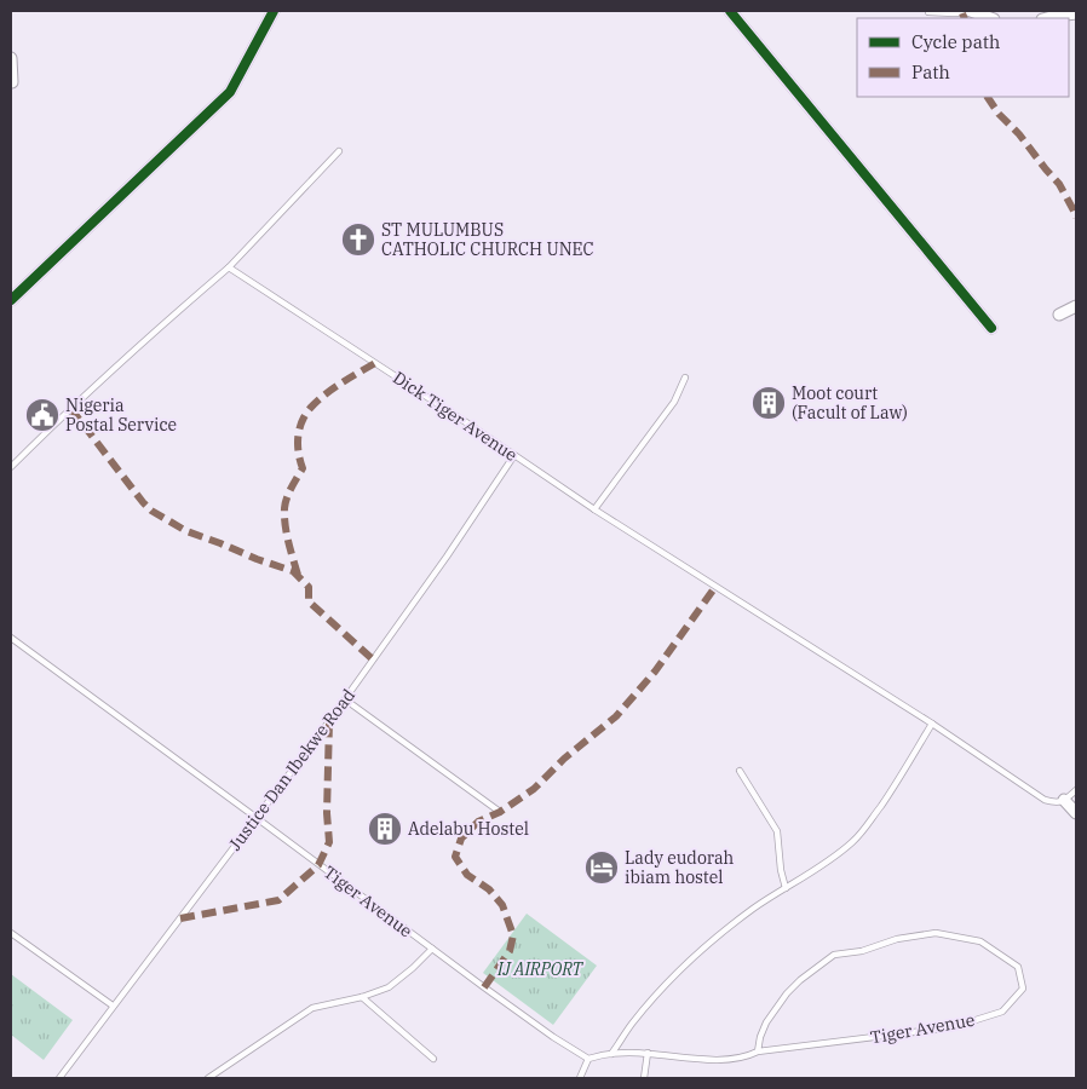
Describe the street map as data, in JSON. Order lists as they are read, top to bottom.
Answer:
{
  "streets": {
    "lane": ["Dick Tiger Avenue", "Justice Dan Ibekwe Road", "Tiger Avenue"]
  },
  "crossings": [
    ["Dick Tiger Avenue", "Justice Dan Ibekwe Road"],
    ["Justice Dan Ibekwe Road", "Tiger Avenue"]
  ],
  "parks": ["IJ AIRPORT"],
  "places": {
    "church": ["ST MULUMBUS CATHOLIC CHURCH UNEC"],
    "building": ["Moot court (Facult of Law)", "Adelabu Hostel"],
    "public building": ["Nigeria Postal Service"],
    "hotel": ["Lady eudorah ibiam hostel"]
  },
  "legend": ["Cycle path", "Path"]
}
